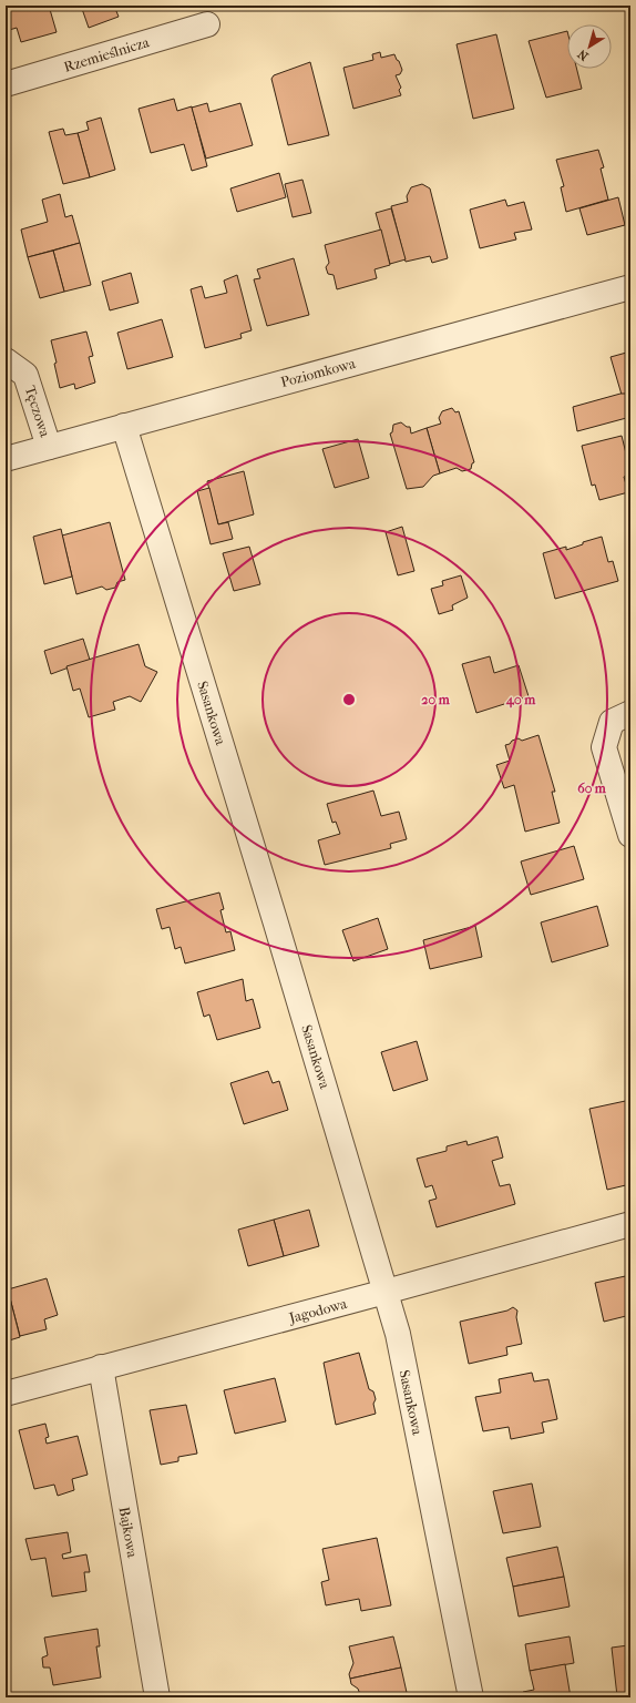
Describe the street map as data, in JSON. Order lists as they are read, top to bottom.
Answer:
{
  "streets": {
    "street": [
      "Rzemieślnicza",
      "Poziomkowa",
      "Tęczowa",
      "Sasankowa",
      "Jagodowa",
      "Bajkowa"
    ]
  },
  "crossings": [
    ["Poziomkowa", "Tęczowa"],
    ["Poziomkowa", "Sasankowa"],
    ["Sasankowa", "Jagodowa"],
    ["Jagodowa", "Bajkowa"]
  ],
  "north": "bottom left",
  "rings": ["20 m", "40 m", "60 m"]
}
